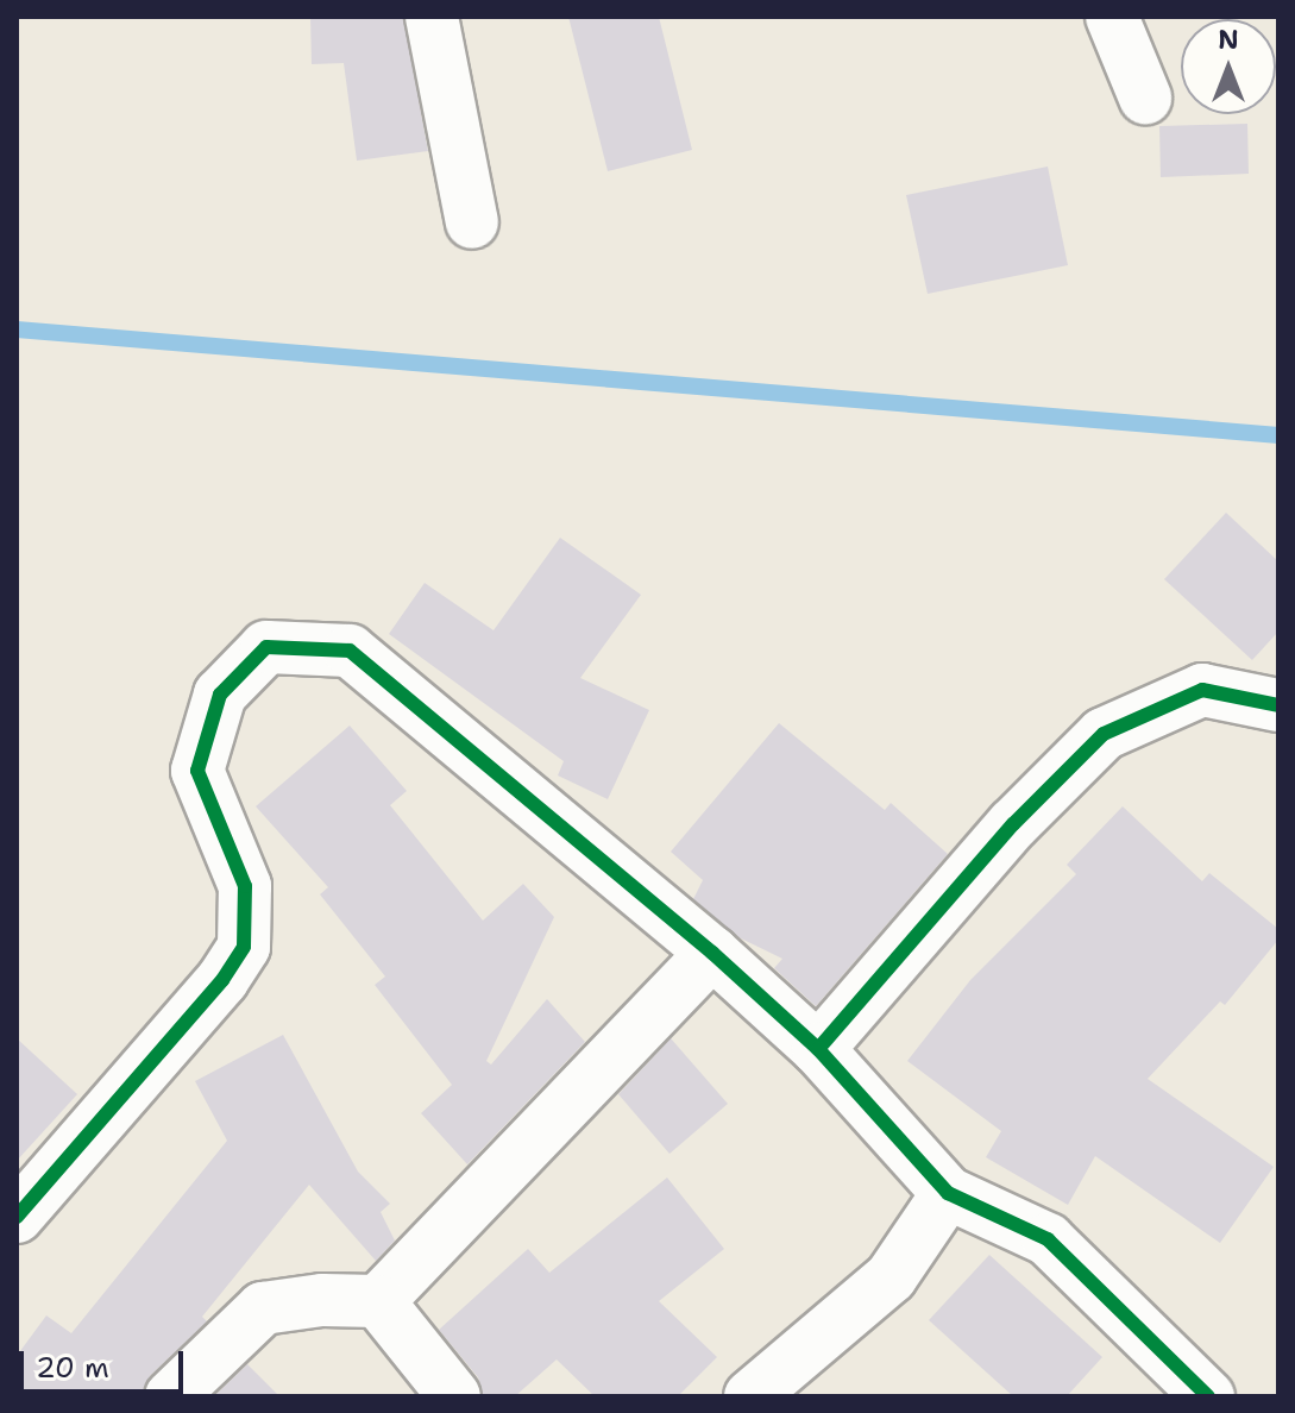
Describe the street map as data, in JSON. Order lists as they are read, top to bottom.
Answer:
{
  "scale_bar": "20 m",
  "north": "top"
}
